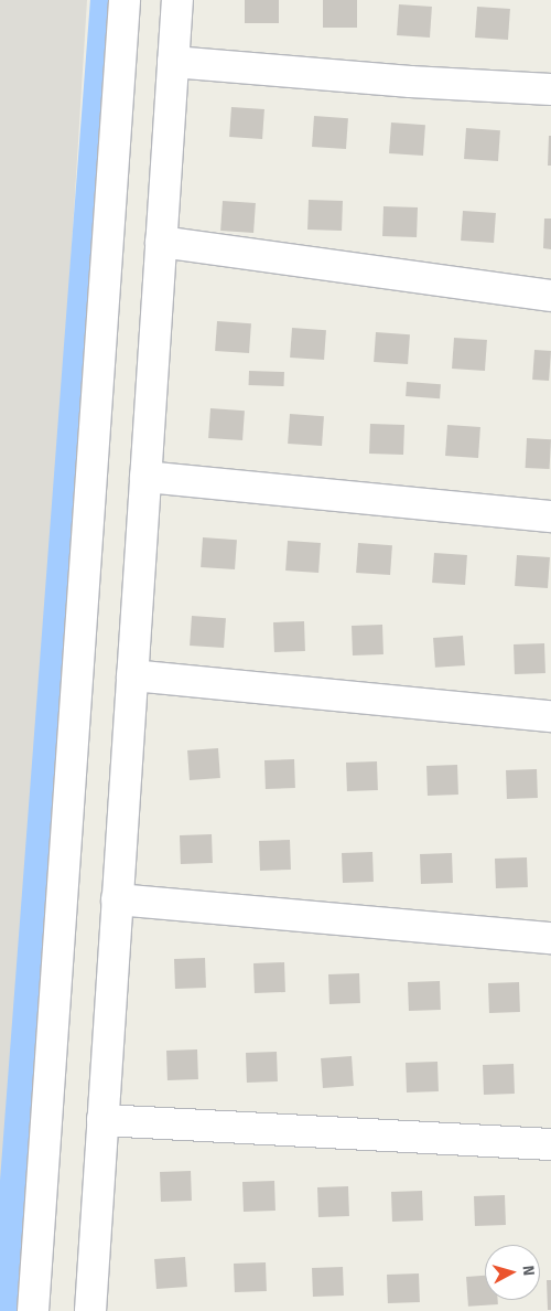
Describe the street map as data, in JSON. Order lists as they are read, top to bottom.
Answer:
{
  "north": "right"
}
